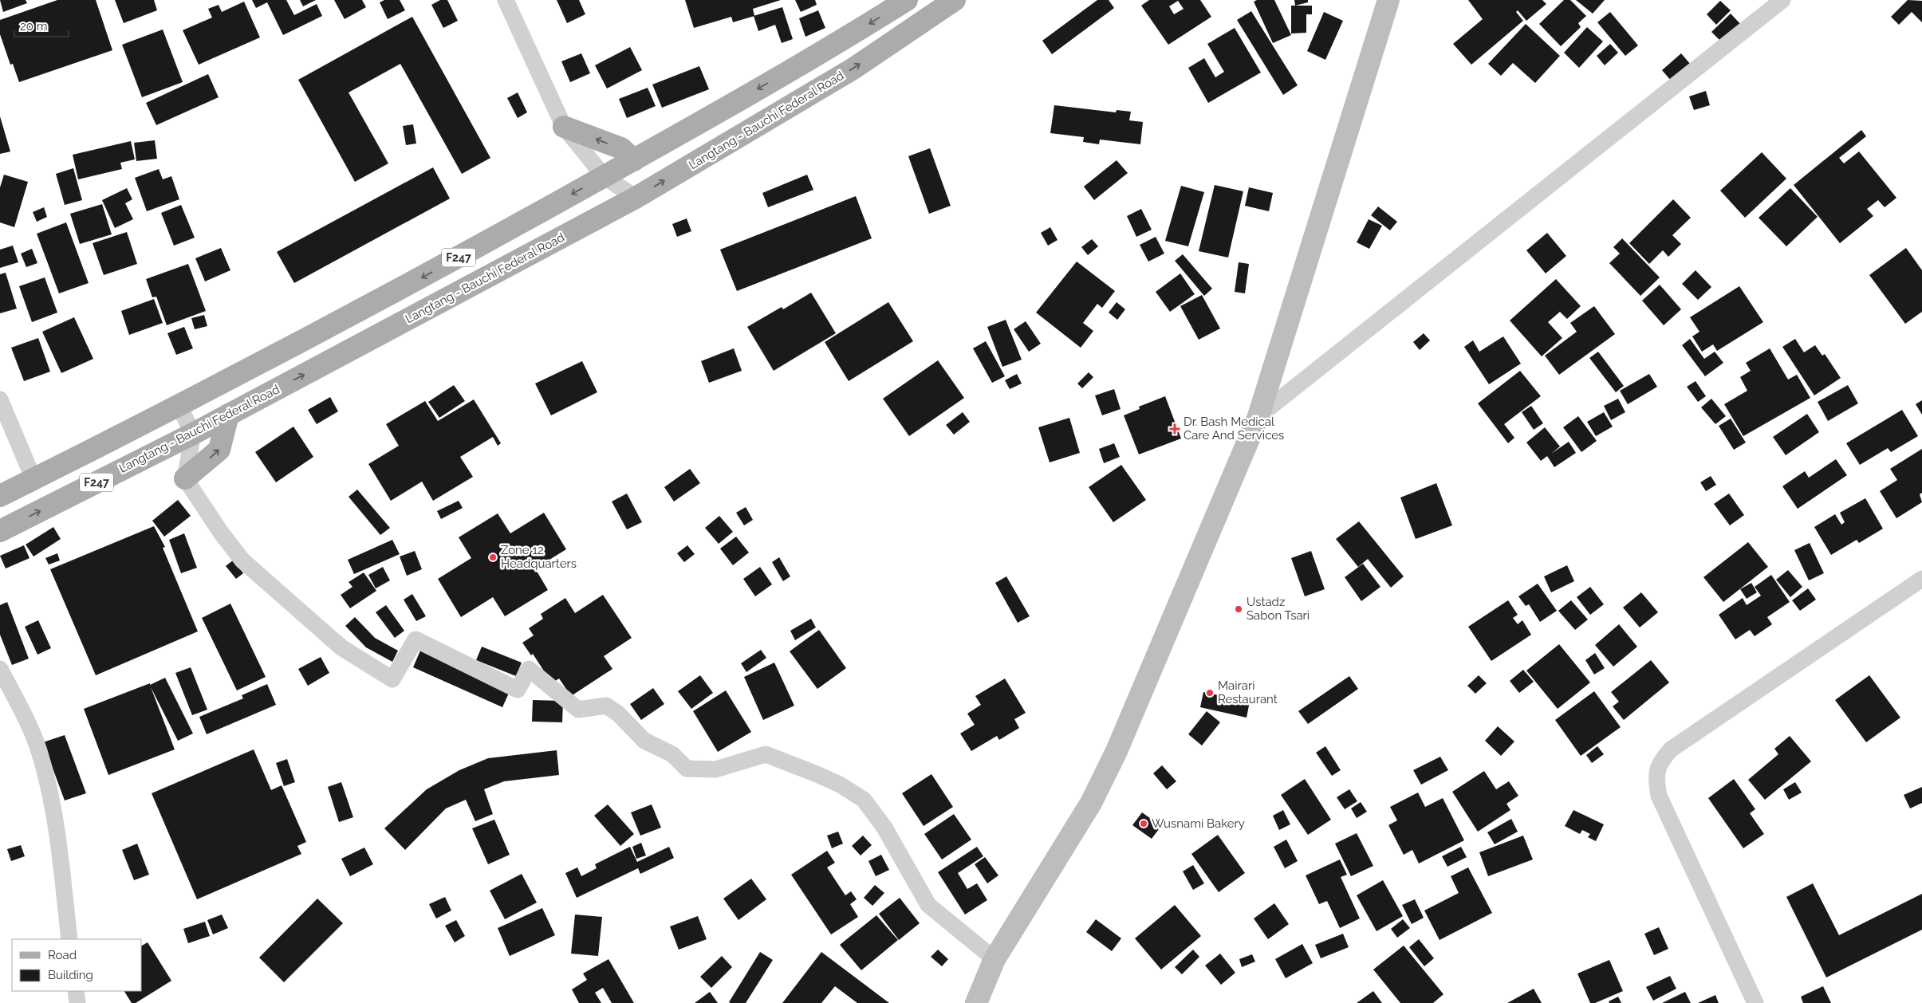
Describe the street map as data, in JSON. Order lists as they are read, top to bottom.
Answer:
{
  "streets": {
    "main road": ["Langtang - Bauchi Federal Road", "F247"]
  },
  "places": {
    "health": ["Dr. Bash Medical Care And Services"],
    "other": [
      "Zone 12 Headquarters",
      "Ustadz Sabon Tsari",
      "Mairari Restaurant",
      "Wusnami Bakery"
    ]
  },
  "legend": ["Road", "Building"],
  "scale_bar": "20 m"
}
